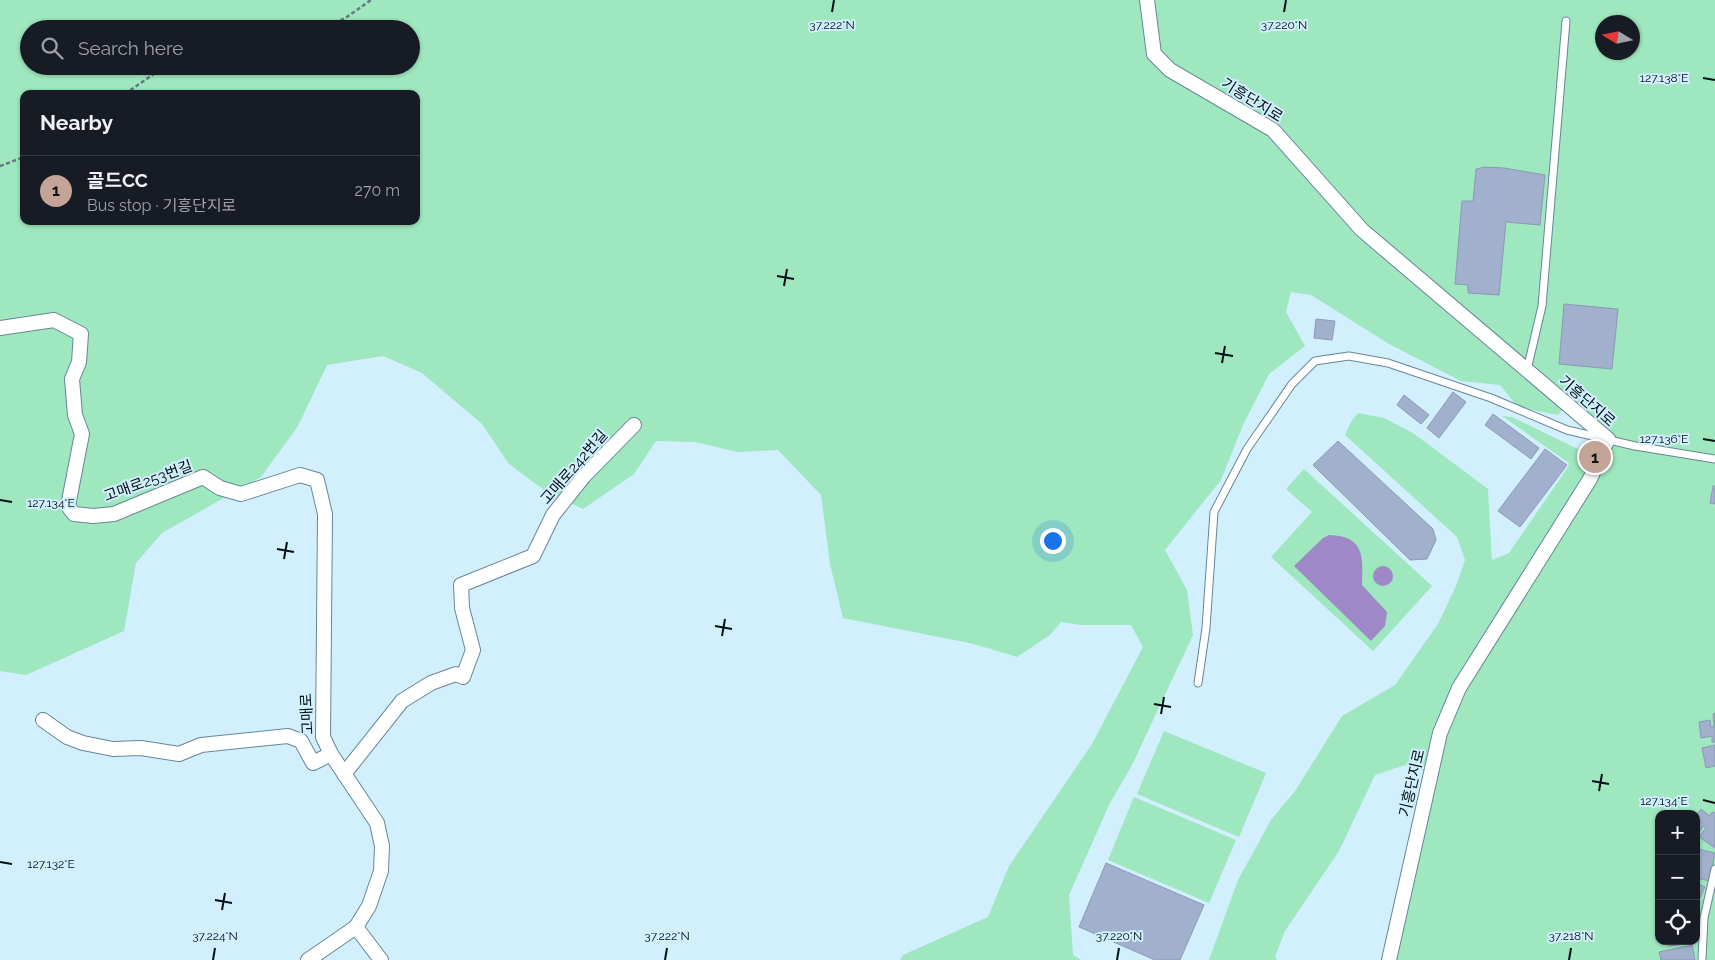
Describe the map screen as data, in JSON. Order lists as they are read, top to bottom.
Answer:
{
  "streets": {
    "street": [
      "기흥단지로",
      "고매로242번길",
      "고매로253번길",
      "고매로"
    ]
  },
  "crossings": [
    ["고매로242번길", "고매로"],
    ["고매로253번길", "고매로"]
  ],
  "north": "left",
  "page": {
    "search": "Search here",
    "heading": "Nearby",
    "list": [
      {
        "mark": "1",
        "name": "골드CC",
        "note": "Bus stop · 기흥단지로",
        "value": "270 m"
      }
    ],
    "pins": "1",
    "map_buttons": ["+", "−"]
  },
  "coordinates": [
    "37.222°N",
    "37.220°N",
    "127.138°E",
    "127.136°E",
    "127.134°E",
    "127.132°E",
    "37.224°N",
    "37.218°N"
  ]
}
